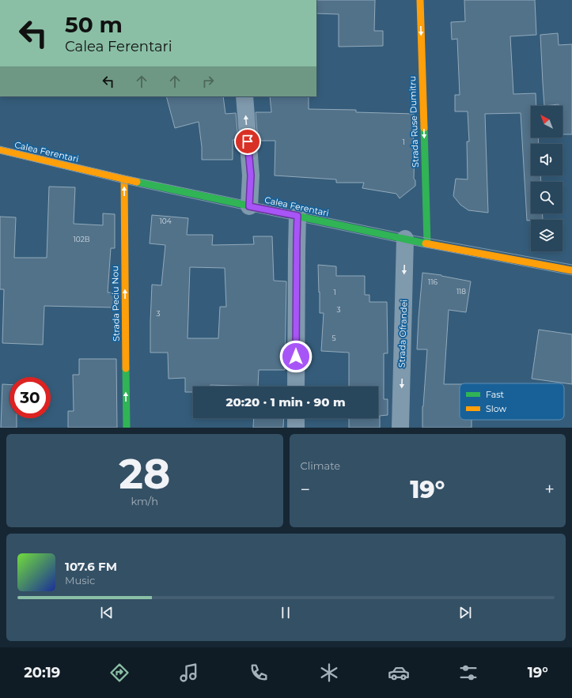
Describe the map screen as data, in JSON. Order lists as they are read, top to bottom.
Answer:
{
  "streets": {
    "main road": ["Strada Ruse Dumitru", "Calea Ferentari", "Strada Peciu Nou"],
    "street": ["Strada Ofrandei"]
  },
  "crossings": [
    ["Strada Ruse Dumitru", "Calea Ferentari"],
    ["Calea Ferentari", "Strada Peciu Nou"],
    ["Calea Ferentari", "Strada Ofrandei"]
  ],
  "one_way": ["Strada Ruse Dumitru", "Strada Peciu Nou"],
  "house_numbers": [
    "1",
    "104",
    "102B",
    "116",
    "118",
    "1",
    "3",
    "3",
    "5"
  ],
  "legend": ["Fast", "Slow"],
  "north": "top left",
  "page": {
    "turn": ["50 m", "Calea Ferentari"],
    "limit": "30",
    "trip": "20:20 · 1 min · 90 m",
    "tile": [
      ["28", "km/h"],
      "Climate"
    ],
    "heat": ["−", "19°", "+"],
    "song": ["107.6 FM", "Music"],
    "tabs": ["20:19", "19°"]
  }
}
